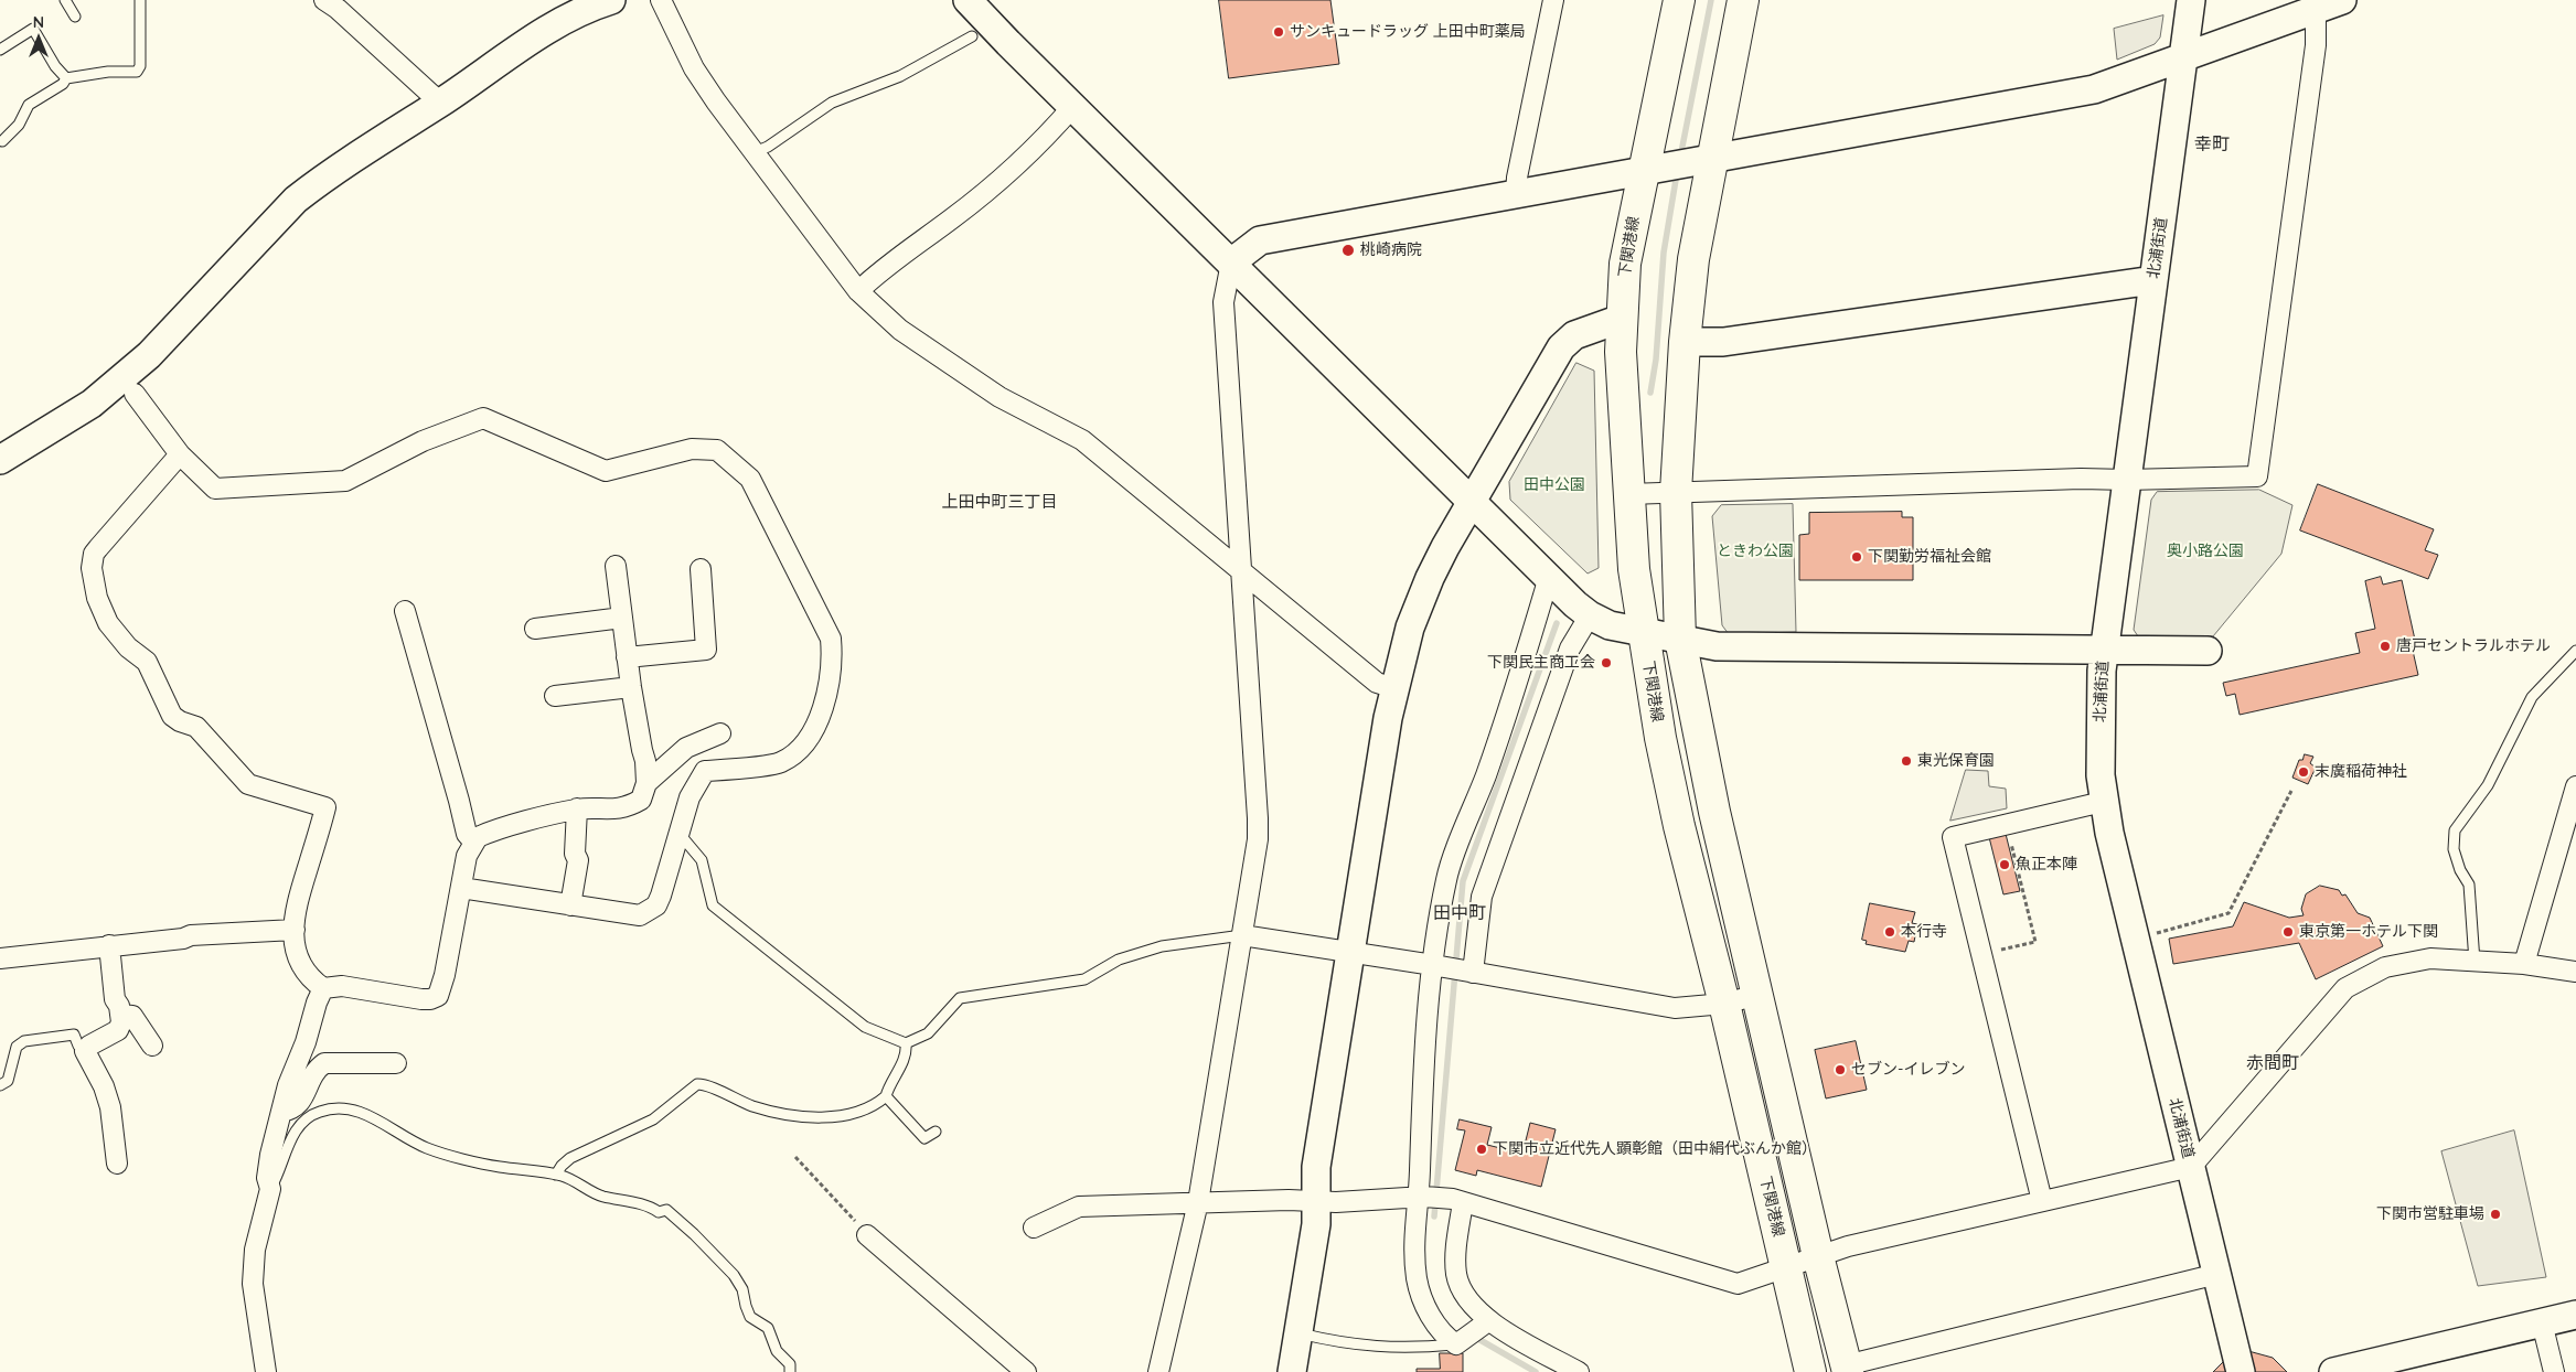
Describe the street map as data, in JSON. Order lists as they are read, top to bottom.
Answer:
{
  "streets": {
    "main road": ["下関港線"],
    "street": ["北浦街道"]
  },
  "districts": [
    "幸町",
    "上田中町三丁目",
    "田中町",
    "赤間町"
  ],
  "parks": ["田中公園", "ときわ公園", "奥小路公園"],
  "places": [
    "サンキュードラッグ 上田中町薬局",
    "桃崎病院",
    "下関勤労福祉会館",
    "唐戸セントラルホテル",
    "下関民主商工会",
    "東光保育園",
    "末廣稲荷神社",
    "魚正本陣",
    "本行寺",
    "東京第一ホテル下関",
    "セブン-イレブン",
    "下関市立近代先人顕彰館（田中絹代ぶんか館）",
    "下関市営駐車場"
  ],
  "north": "top"
}
